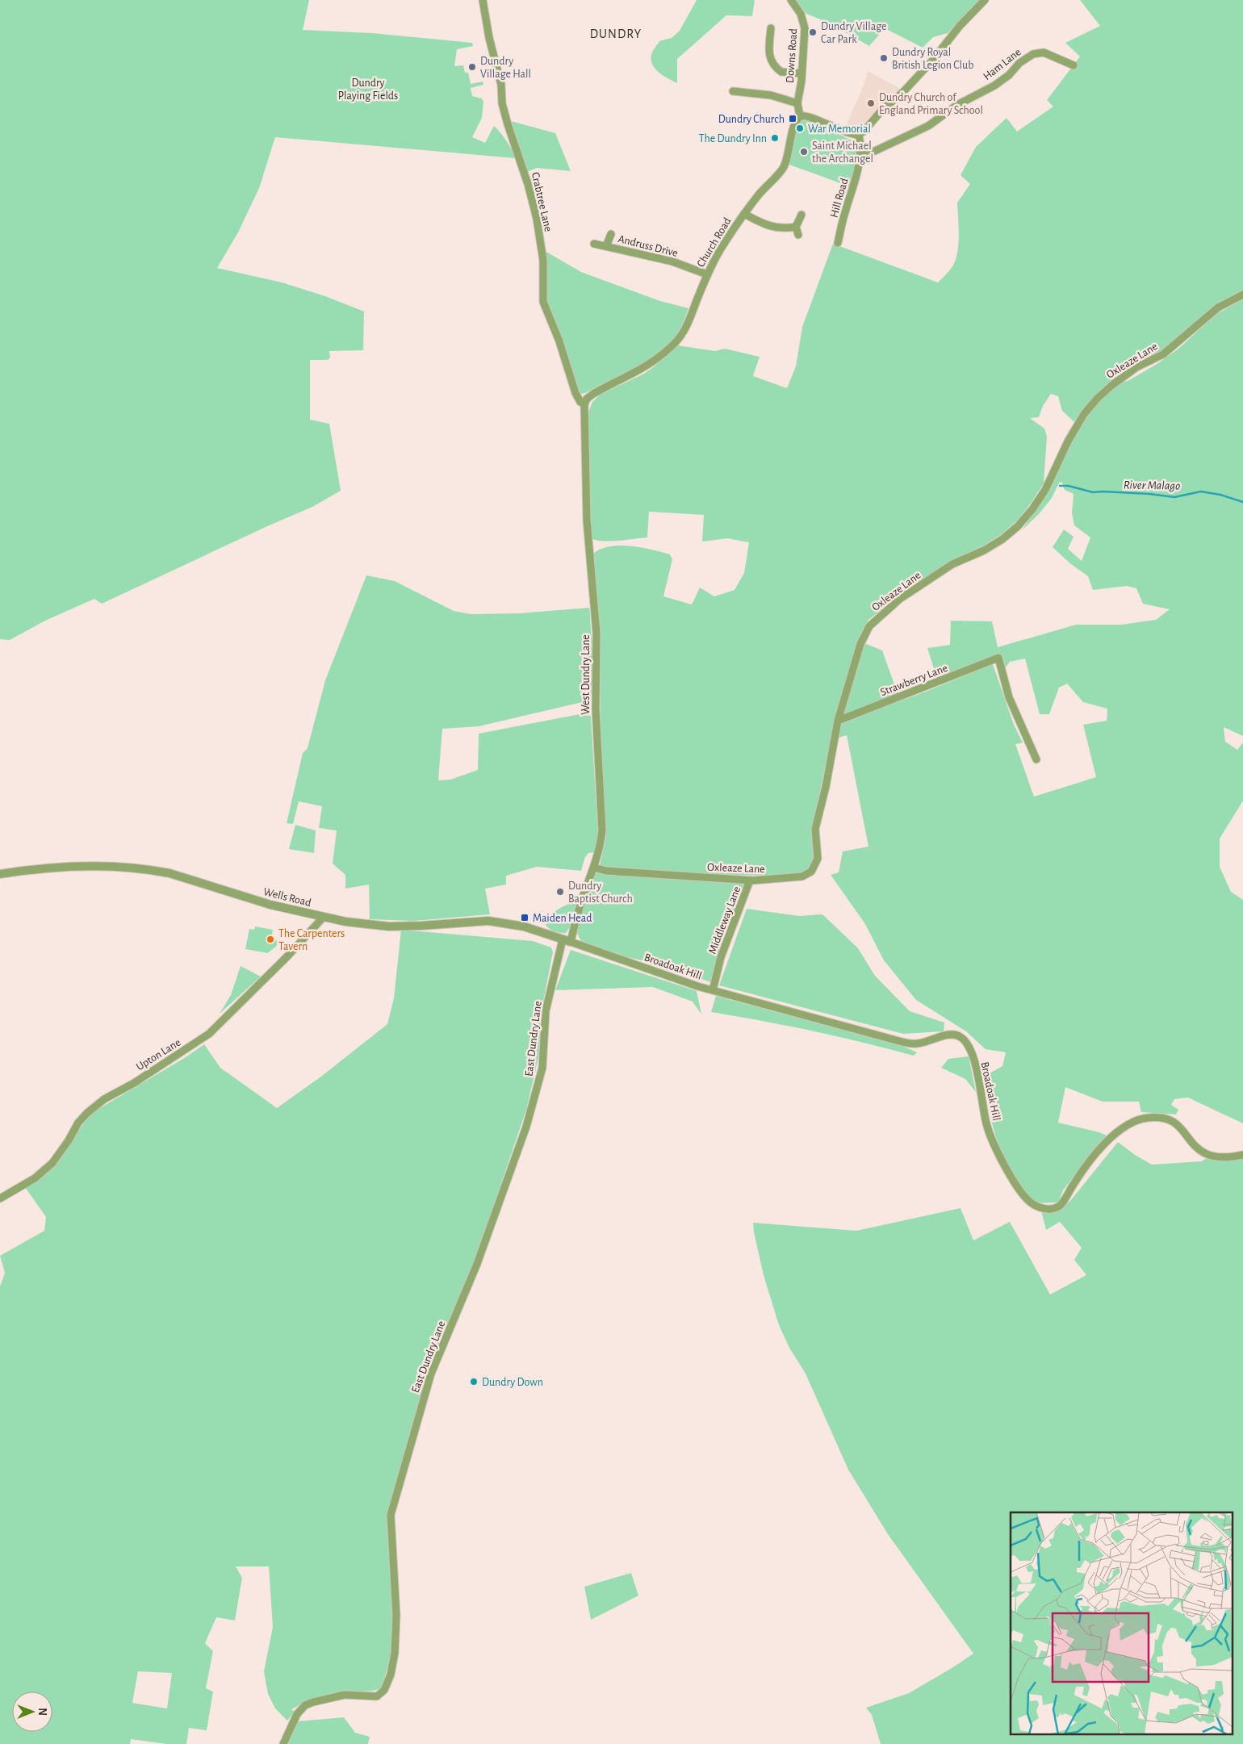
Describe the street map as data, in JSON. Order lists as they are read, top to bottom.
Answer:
{
  "streets": {
    "street": [
      "Downs Road",
      "Ham Lane",
      "Hill Road",
      "Crabtree Lane",
      "Church Road",
      "Andruss Drive",
      "Oxleaze Lane",
      "West Dundry Lane",
      "Strawberry Lane",
      "Wells Road",
      "Middleway Lane",
      "Broadoak Hill",
      "East Dundry Lane",
      "Upton Lane"
    ]
  },
  "crossings": [
    ["Downs Road", "Church Road"],
    ["Ham Lane", "Hill Road"],
    ["Crabtree Lane", "Church Road"],
    ["Crabtree Lane", "West Dundry Lane"],
    ["Church Road", "Andruss Drive"],
    ["Church Road", "West Dundry Lane"],
    ["Oxleaze Lane", "West Dundry Lane"],
    ["Oxleaze Lane", "Strawberry Lane"],
    ["Oxleaze Lane", "Middleway Lane"],
    ["West Dundry Lane", "Wells Road"],
    ["West Dundry Lane", "Broadoak Hill"],
    ["West Dundry Lane", "East Dundry Lane"],
    ["Wells Road", "Broadoak Hill"],
    ["Wells Road", "East Dundry Lane"],
    ["Wells Road", "Upton Lane"],
    ["Middleway Lane", "Broadoak Hill"],
    ["Broadoak Hill", "East Dundry Lane"]
  ],
  "districts": ["DUNDRY"],
  "water": ["River Malago"],
  "parks": ["Dundry Playing Fields"],
  "places": {
    "other": [
      "Dundry Village Car Park",
      "Dundry Royal British Legion Club",
      "Dundry Village Hall",
      "Dundry Church of England Primary School",
      "War Memorial",
      "The Dundry Inn",
      "Saint Michael the Archangel",
      "Dundry Baptist Church",
      "The Carpenters Tavern",
      "Dundry Down"
    ],
    "transit": ["Dundry Church", "Maiden Head"]
  },
  "north": "right"
}
